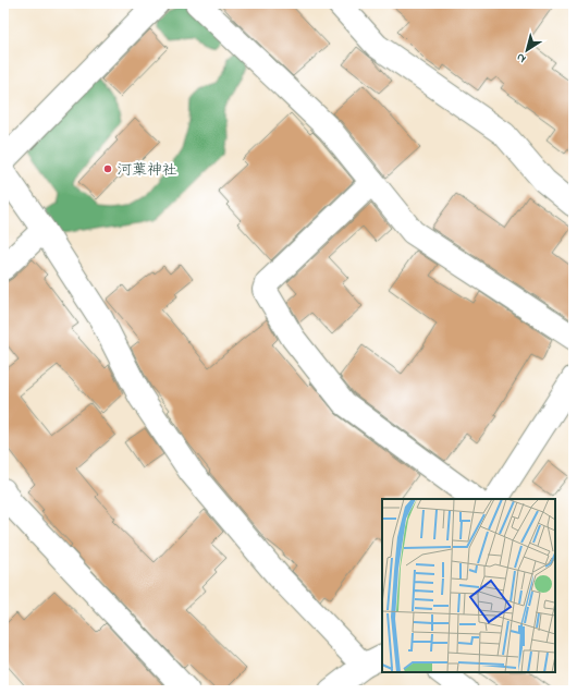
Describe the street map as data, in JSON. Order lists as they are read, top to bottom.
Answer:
{
  "places": ["河葉神社"],
  "north": "bottom left"
}
